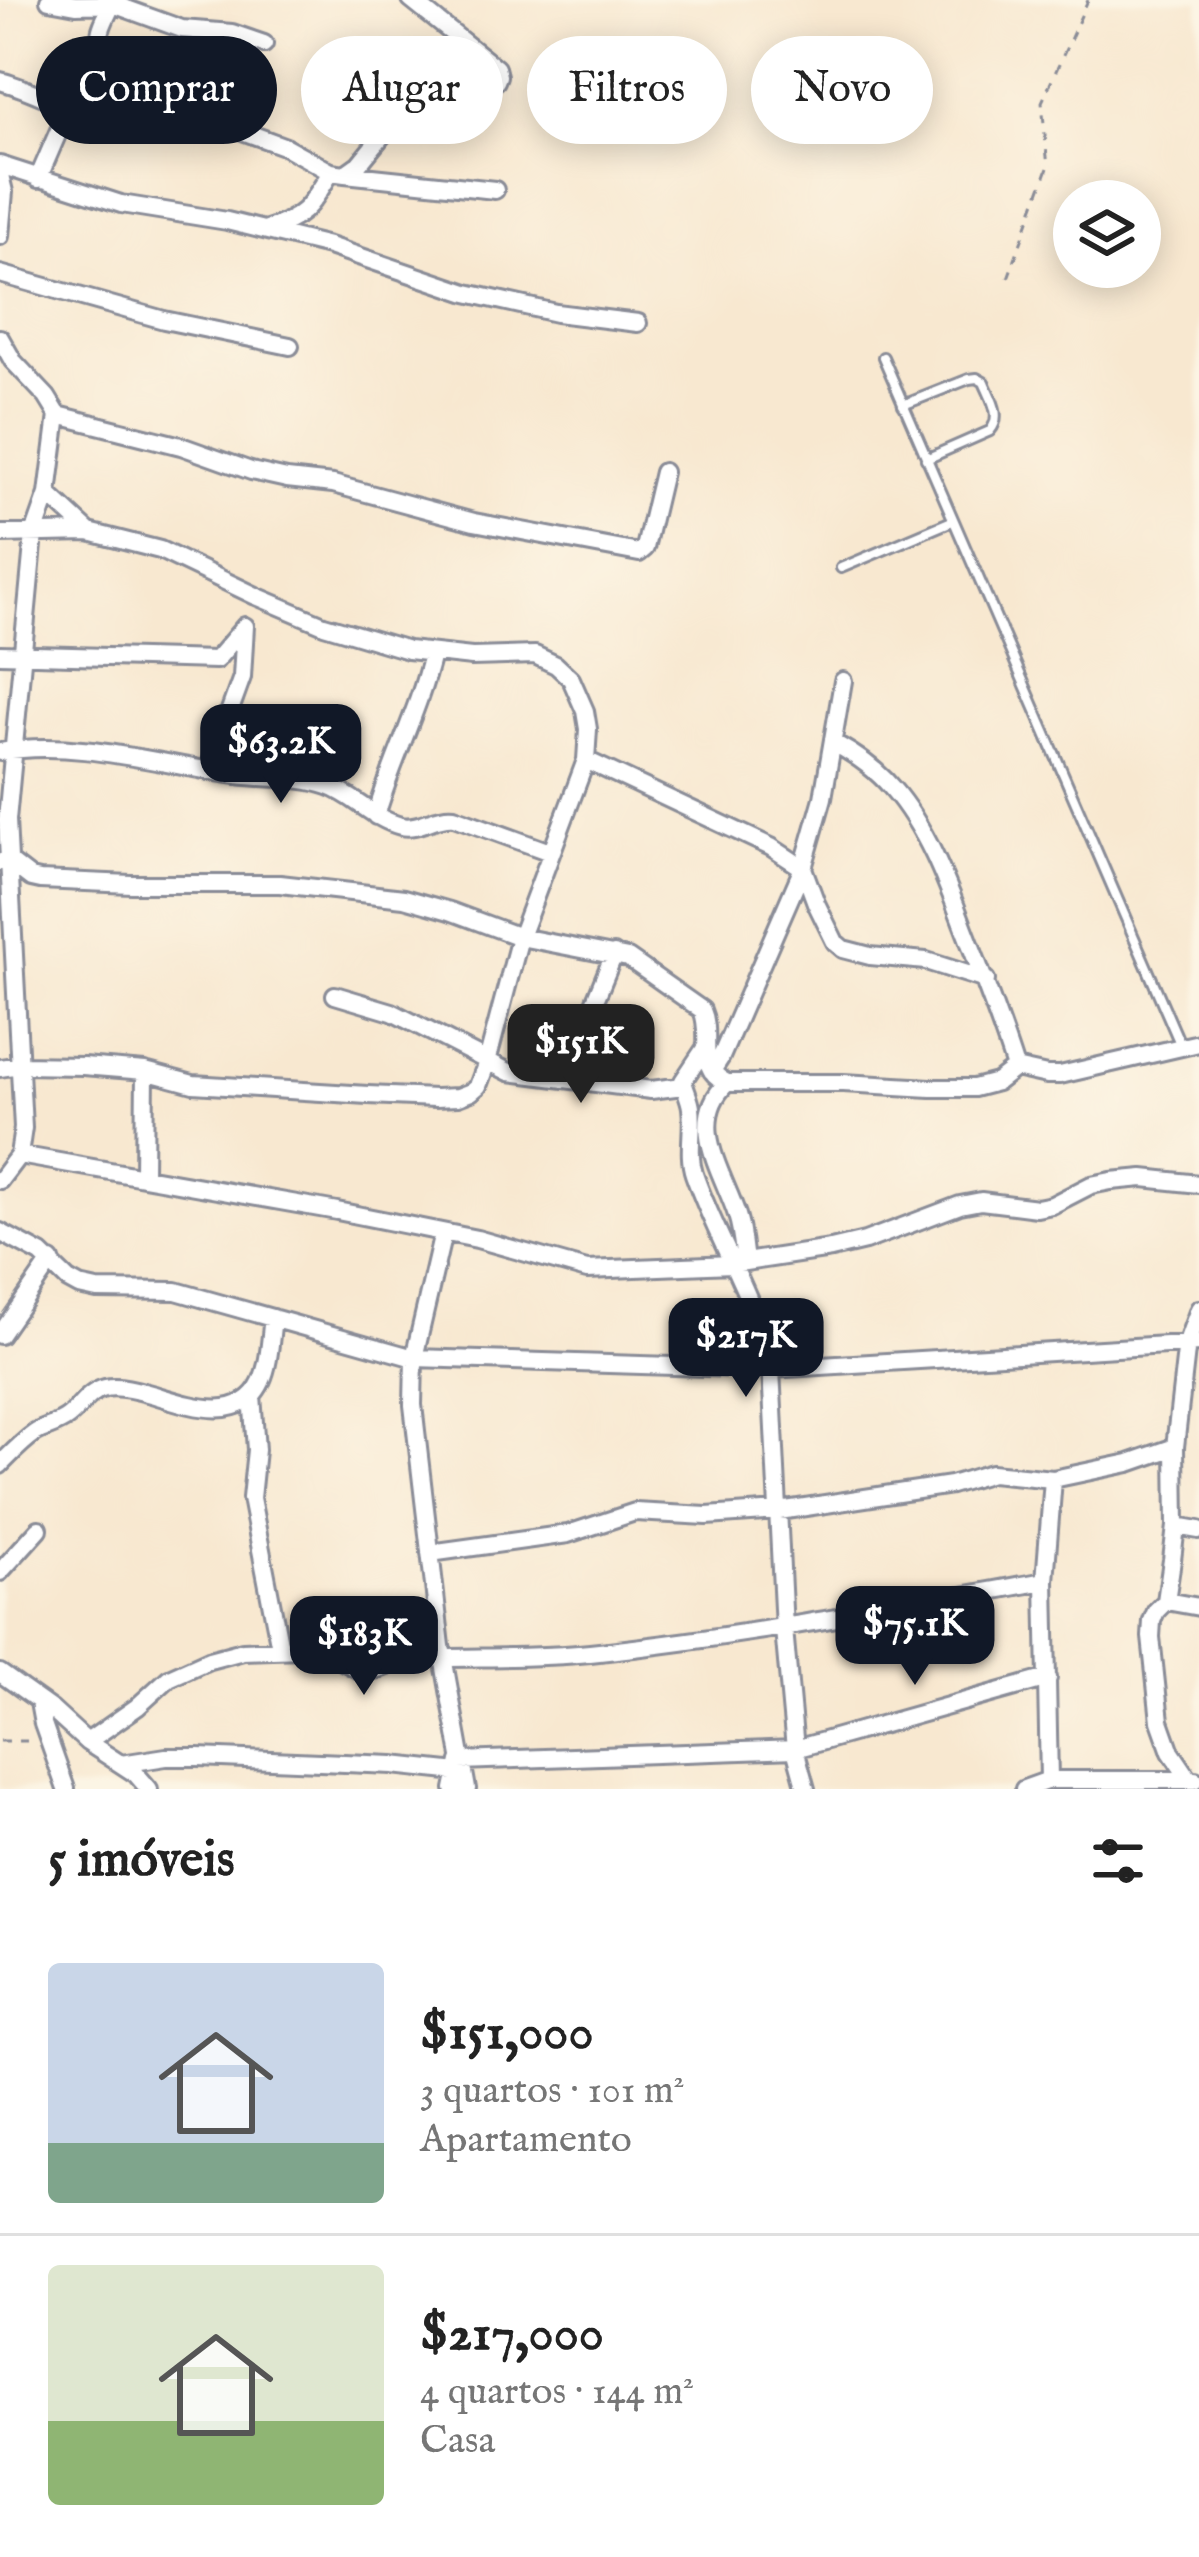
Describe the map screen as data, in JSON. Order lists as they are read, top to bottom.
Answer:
{
  "page": {
    "chip": [
      "Comprar",
      "Alugar",
      "Filtros",
      "Novo"
    ],
    "price": [
      "$63.2K",
      "$151K",
      "$217K",
      "$75.1K",
      "$183K"
    ],
    "heading": "5 imóveis",
    "list": [
      {
        "name": "$151,000",
        "note": "3 quartos · 101 m² · Apartamento"
      },
      {
        "name": "$217,000",
        "note": "4 quartos · 144 m² · Casa"
      }
    ]
  }
}
